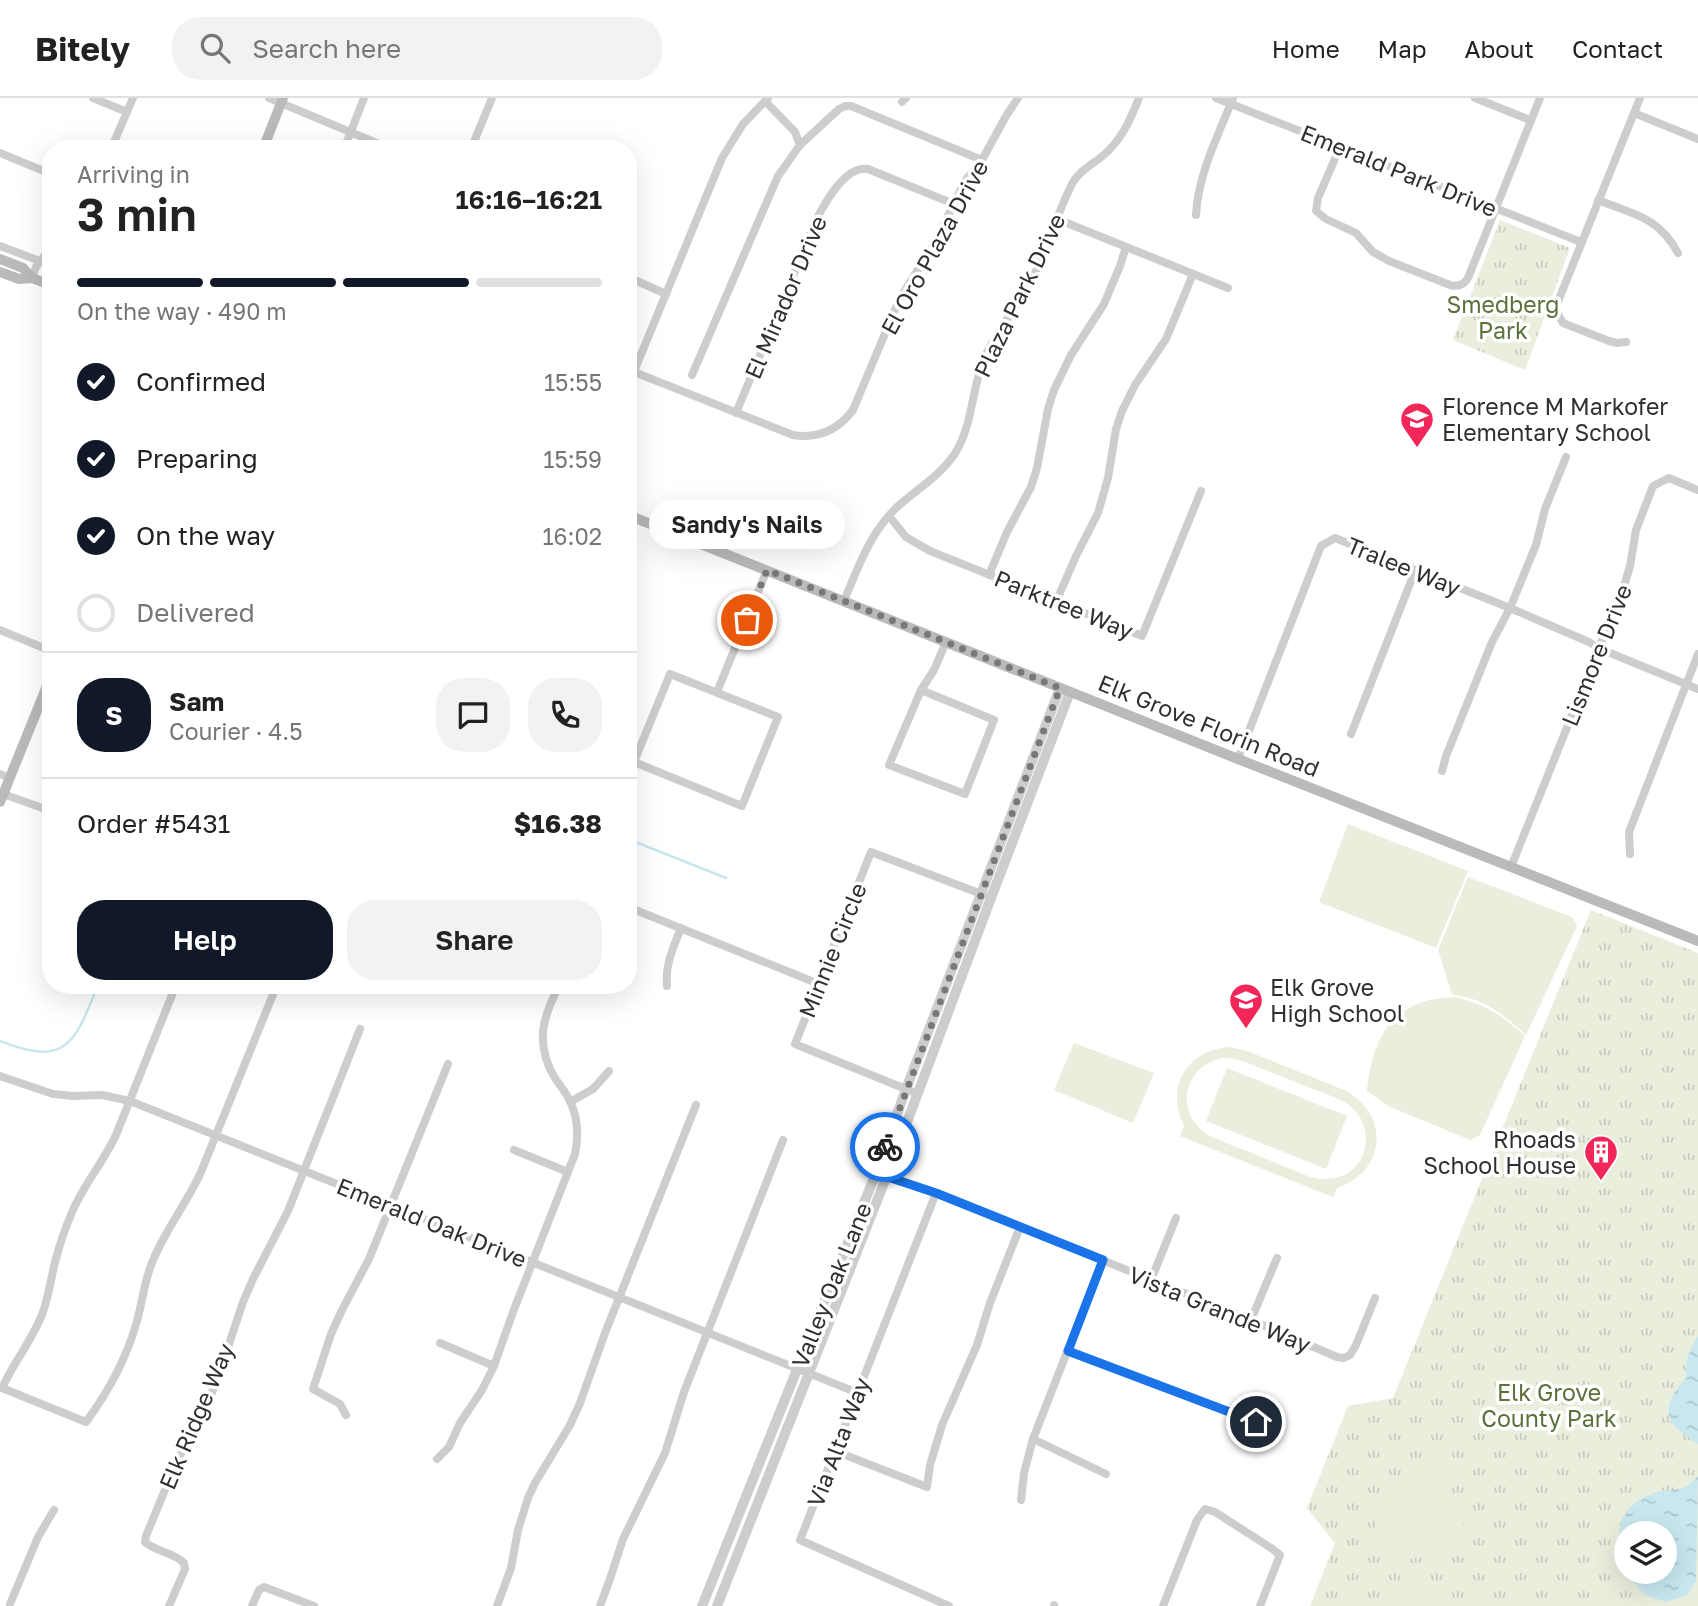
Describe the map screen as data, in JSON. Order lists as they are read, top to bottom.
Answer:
{
  "streets": {
    "main road": ["Elk Grove Florin Road"],
    "street": [
      "Emerald Park Drive",
      "El Oro Plaza Drive",
      "Plaza Park Drive",
      "El Mirador Drive",
      "Tralee Way",
      "Parktree Way",
      "Lismore Drive",
      "Minnie Circle",
      "Emerald Oak Drive",
      "Valley Oak Lane",
      "Vista Grande Way",
      "Elk Ridge Way",
      "Via Alta Way"
    ]
  },
  "crossings": [
    ["El Oro Plaza Drive", "El Mirador Drive"],
    ["Plaza Park Drive", "Parktree Way"],
    ["Plaza Park Drive", "Elk Grove Florin Road"],
    ["Tralee Way", "Lismore Drive"],
    ["Tralee Way", "Elk Grove Florin Road"],
    ["Lismore Drive", "Elk Grove Florin Road"],
    ["Elk Grove Florin Road", "Valley Oak Lane"],
    ["Minnie Circle", "Valley Oak Lane"],
    ["Emerald Oak Drive", "Valley Oak Lane"],
    ["Emerald Oak Drive", "Elk Ridge Way"],
    ["Emerald Oak Drive", "Via Alta Way"],
    ["Valley Oak Lane", "Vista Grande Way"],
    ["Vista Grande Way", "Via Alta Way"]
  ],
  "parks": ["Smedberg Park", "Elk Grove County Park"],
  "places": {
    "school or university": ["Florence M Markofer Elementary School", "Elk Grove High School"],
    "other": ["Sandy's Nails"],
    "building": ["Rhoads School House"]
  },
  "page": {
    "header": "Bitely",
    "search": "Search here",
    "nav": [
      "Home",
      "Map",
      "About",
      "Contact"
    ],
    "heading": ["3 min", "Arriving in", "16:16–16:21"],
    "panel": [
      "Sam",
      "Courier · 4.5",
      "Order #5431",
      "$16.38"
    ],
    "bar": "On the way · 490 m",
    "list": [
      ["Confirmed", "15:55"],
      ["Preparing", "15:59"],
      ["On the way", "16:02"],
      "Delivered"
    ],
    "bubble": "Sandy's Nails",
    "round": "S",
    "buttons": ["Help", "Share"]
  }
}
